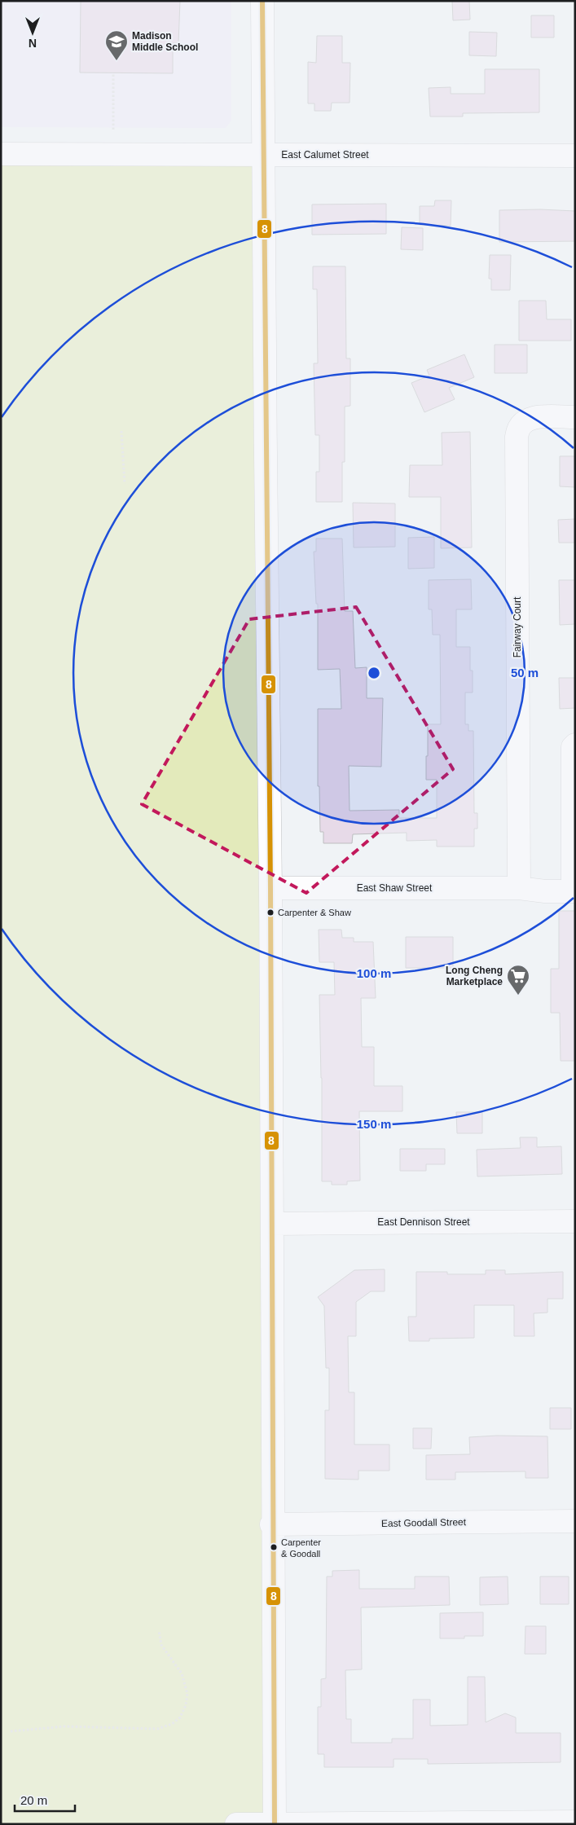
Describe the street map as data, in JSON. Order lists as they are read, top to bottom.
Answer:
{
  "streets": {
    "street": [
      "East Calumet Street",
      "Fairway Court",
      "East Shaw Street",
      "East Dennison Street",
      "East Goodall Street"
    ]
  },
  "crossings": [
    ["Fairway Court", "East Shaw Street"]
  ],
  "places": {
    "school or university": ["Madison Middle School"],
    "other": ["Carpenter & Shaw", "Carpenter & Goodall"],
    "supermarket": ["Long Cheng Marketplace"]
  },
  "lines": ["transit line 8"],
  "scale_bar": "20 m",
  "north": "bottom",
  "rings": ["50 m", "100 m", "150 m"]
}
